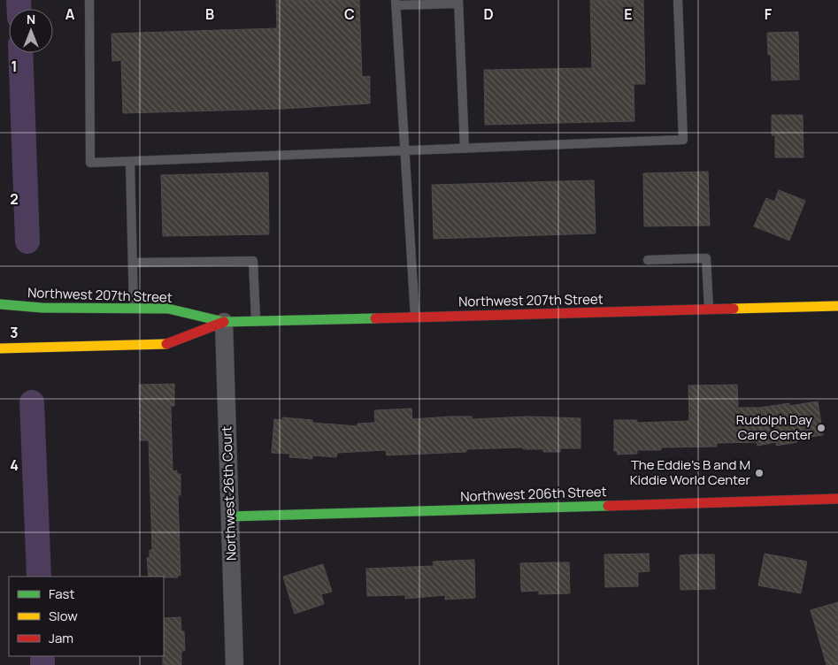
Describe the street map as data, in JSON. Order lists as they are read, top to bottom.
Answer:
{
  "streets": {
    "street": ["Northwest 207th Street", "Northwest 26th Court", "Northwest 206th Street"]
  },
  "crossings": [
    ["Northwest 207th Street", "Northwest 26th Court"],
    ["Northwest 26th Court", "Northwest 206th Street"]
  ],
  "places": ["Rudolph Day Care Center", "The Eddie's B and M Kiddie World Center"],
  "legend": ["Fast", "Slow", "Jam"],
  "north": "top",
  "grid": {
    "columns": [
      "A",
      "B",
      "C",
      "D",
      "E",
      "F"
    ],
    "rows": [
      "1",
      "2",
      "3",
      "4"
    ]
  }
}
